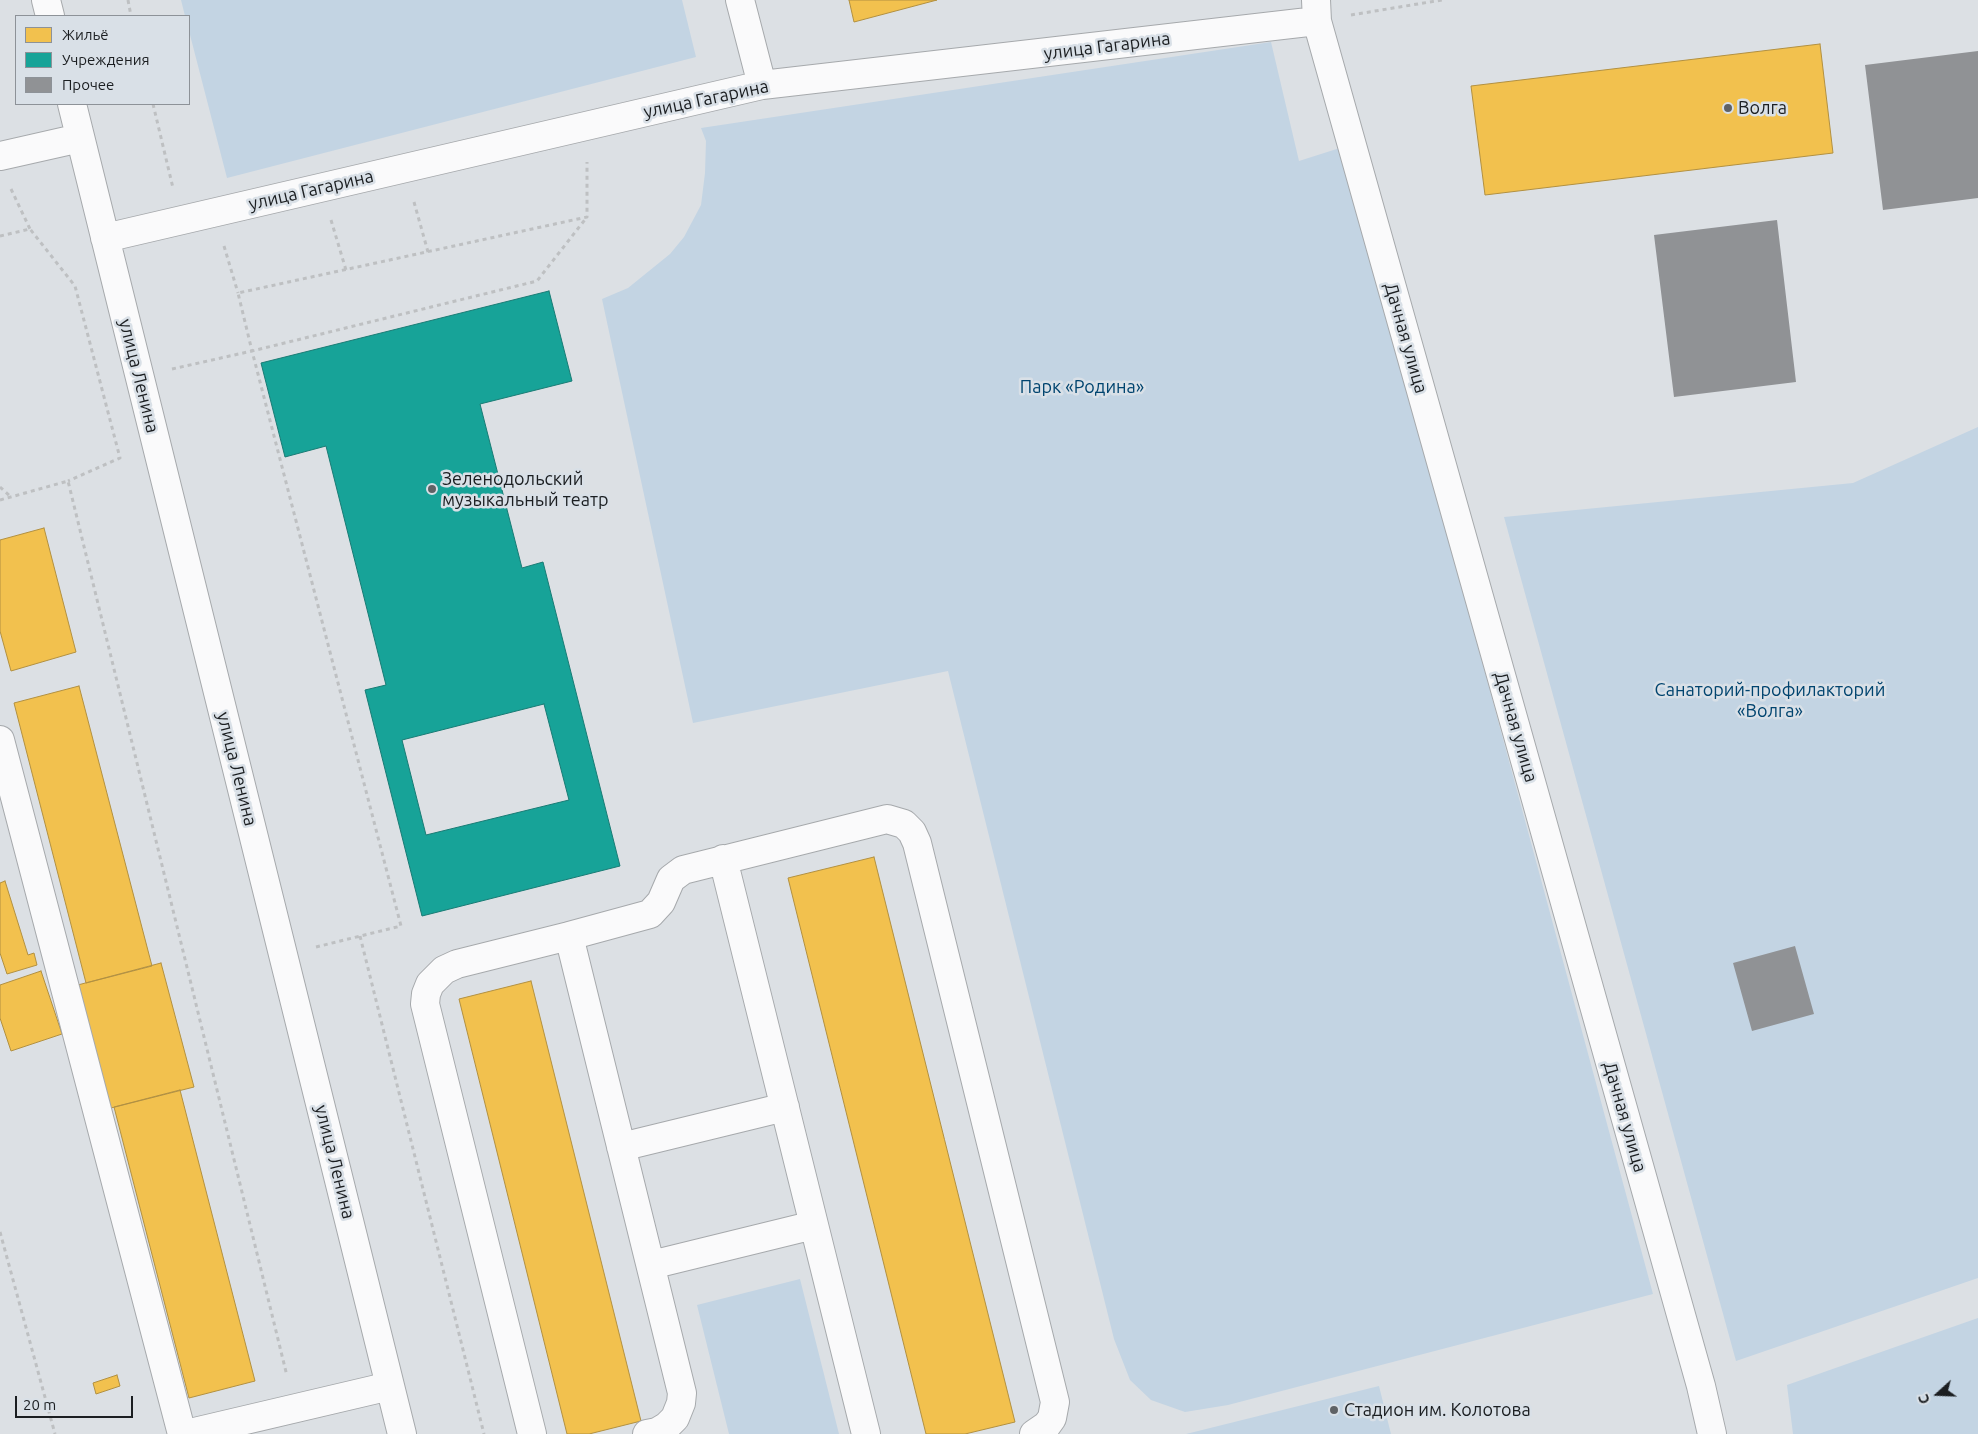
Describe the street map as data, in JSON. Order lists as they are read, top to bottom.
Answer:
{
  "streets": {
    "street": ["улица Гагарина", "Дачная улица", "улица Ленина"]
  },
  "crossings": [
    ["улица Гагарина", "Дачная улица"],
    ["улица Гагарина", "улица Ленина"]
  ],
  "parks": ["Парк «Родина»", "Санаторий-профилакторий «Волга»"],
  "places": ["Волга", "Зеленодольский музыкальный театр", "Стадион им. Колотова"],
  "legend": ["Жильё", "Учреждения", "Прочее"],
  "scale_bar": "20 m",
  "north": "left"
}
